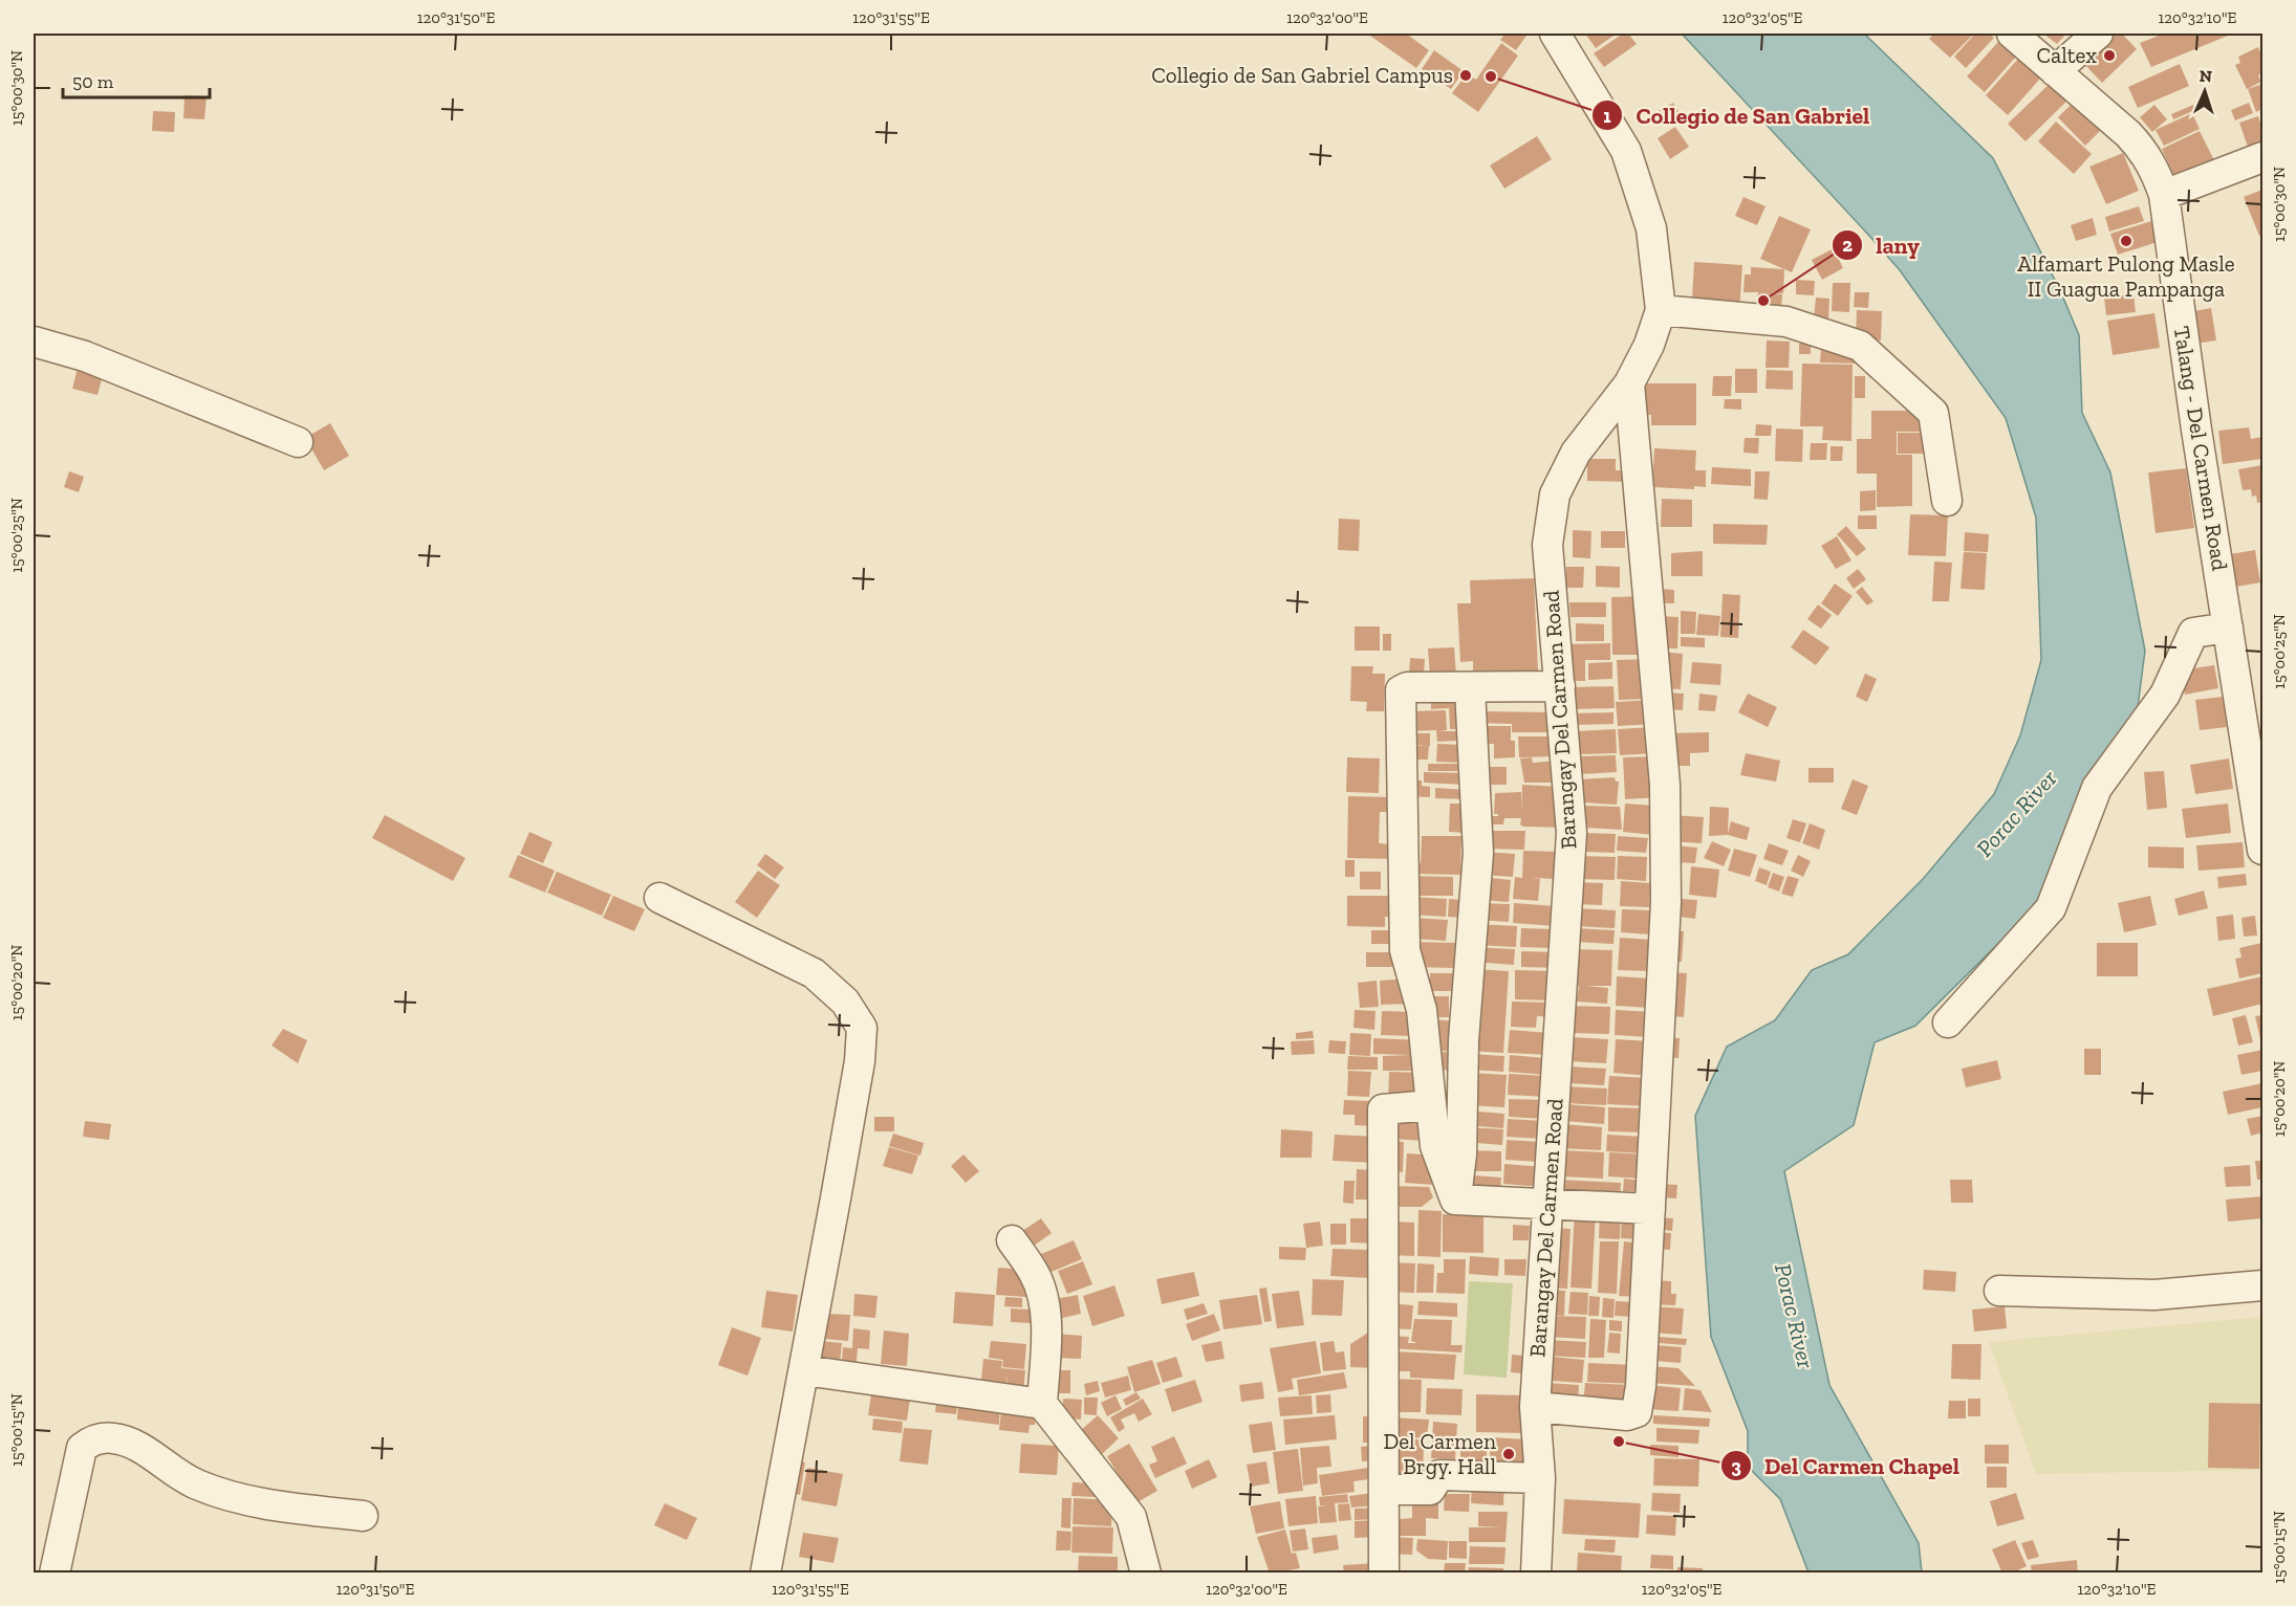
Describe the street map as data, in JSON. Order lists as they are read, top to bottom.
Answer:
{
  "streets": {
    "street": ["Talang - Del Carmen Road", "Barangay Del Carmen Road"]
  },
  "water": ["Porac River"],
  "places": [
    "Caltex",
    "Collegio de San Gabriel Campus",
    "Collegio de San Gabriel",
    "Alfamart Pulong Masle II Guagua Pampanga",
    "lany",
    "Del Carmen Chapel",
    "Del Carmen Brgy. Hall"
  ],
  "scale_bar": "50 m",
  "north": "top",
  "coordinates": [
    "120°31'50\"E",
    "120°31'55\"E",
    "120°32'00\"E",
    "120°32'05\"E",
    "120°32'10\"E",
    "15°00'30\"N",
    "15°00'25\"N",
    "15°00'20\"N",
    "15°00'15\"N"
  ]
}
